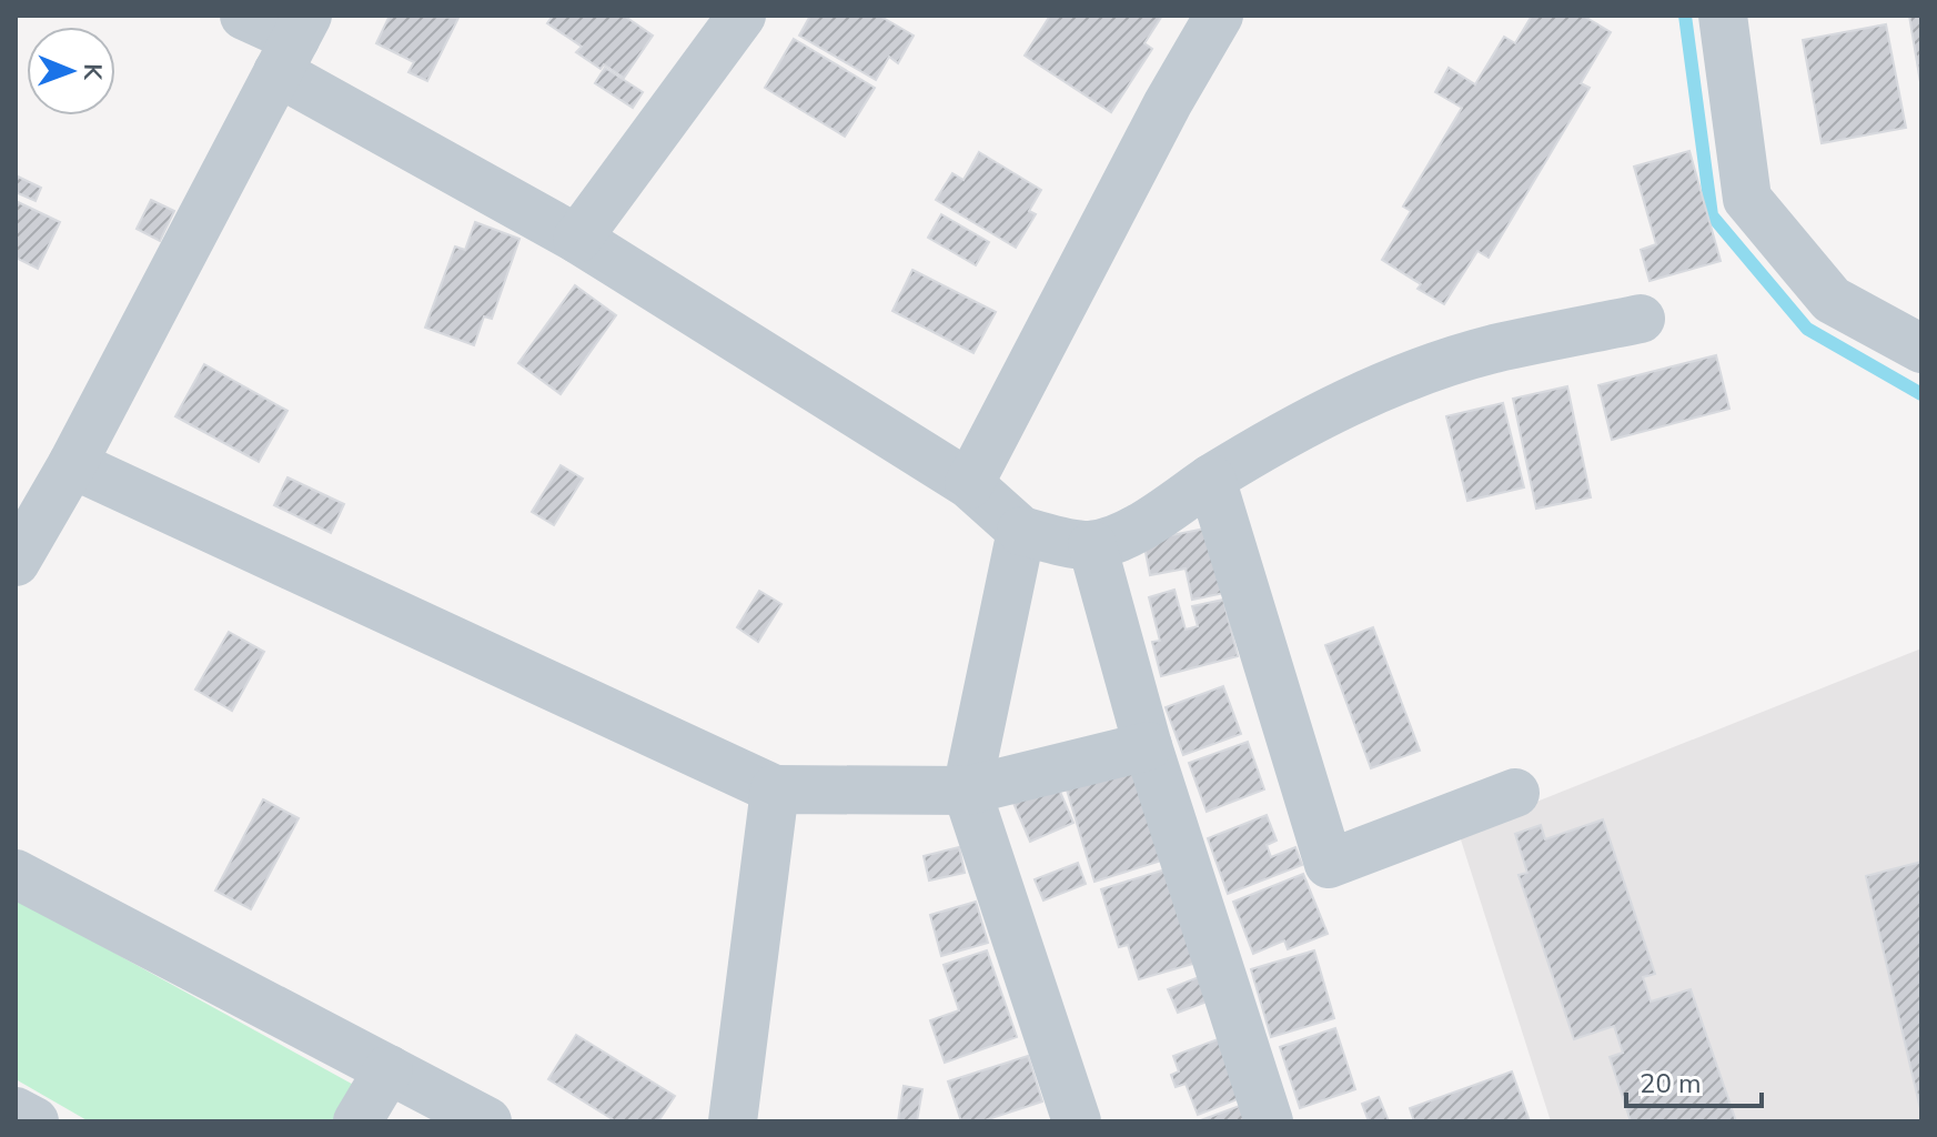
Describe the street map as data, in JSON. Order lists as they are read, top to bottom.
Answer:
{
  "scale_bar": "20 m",
  "north": "right"
}
